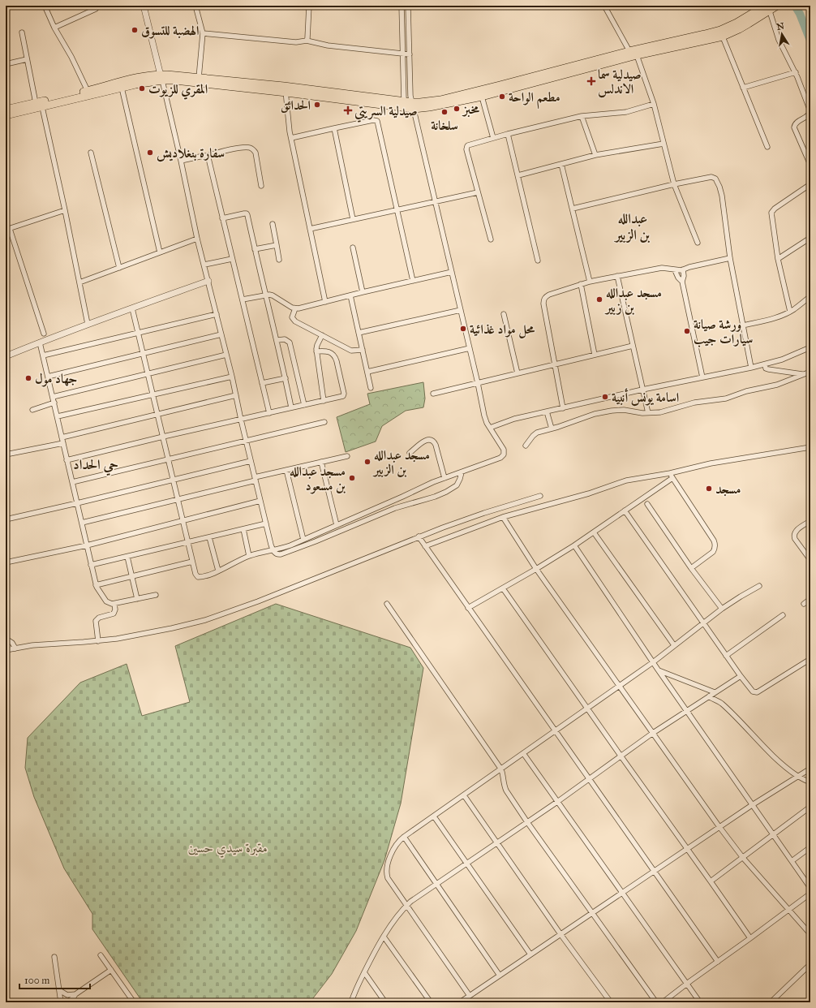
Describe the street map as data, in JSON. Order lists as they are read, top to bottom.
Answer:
{
  "districts": ["عبدالله بن الزبير", "حي الحداد"],
  "parks": ["مقبرة سيدي حسين"],
  "places": {
    "other": [
      "الهضبة للتسوق",
      "المقري للزيوت",
      "مطعم الواحة",
      "الحدائق",
      "مخبز",
      "سلخانة",
      "سفارة بنغلاديش",
      "مسجد عبدالله بن زبير",
      "محل مواد غذائية",
      "ورشة صيانة سيارات جيب",
      "جهاد مول",
      "اسامة يونس أنبية",
      "مسجد عبدالله بن الزبير",
      "مسجد عبدالله بن مسعود",
      "مسجد"
    ],
    "health": ["صيدلية سما الاندلس", "صيدلية السريتي"]
  },
  "scale_bar": "100 m",
  "north": "top"
}
